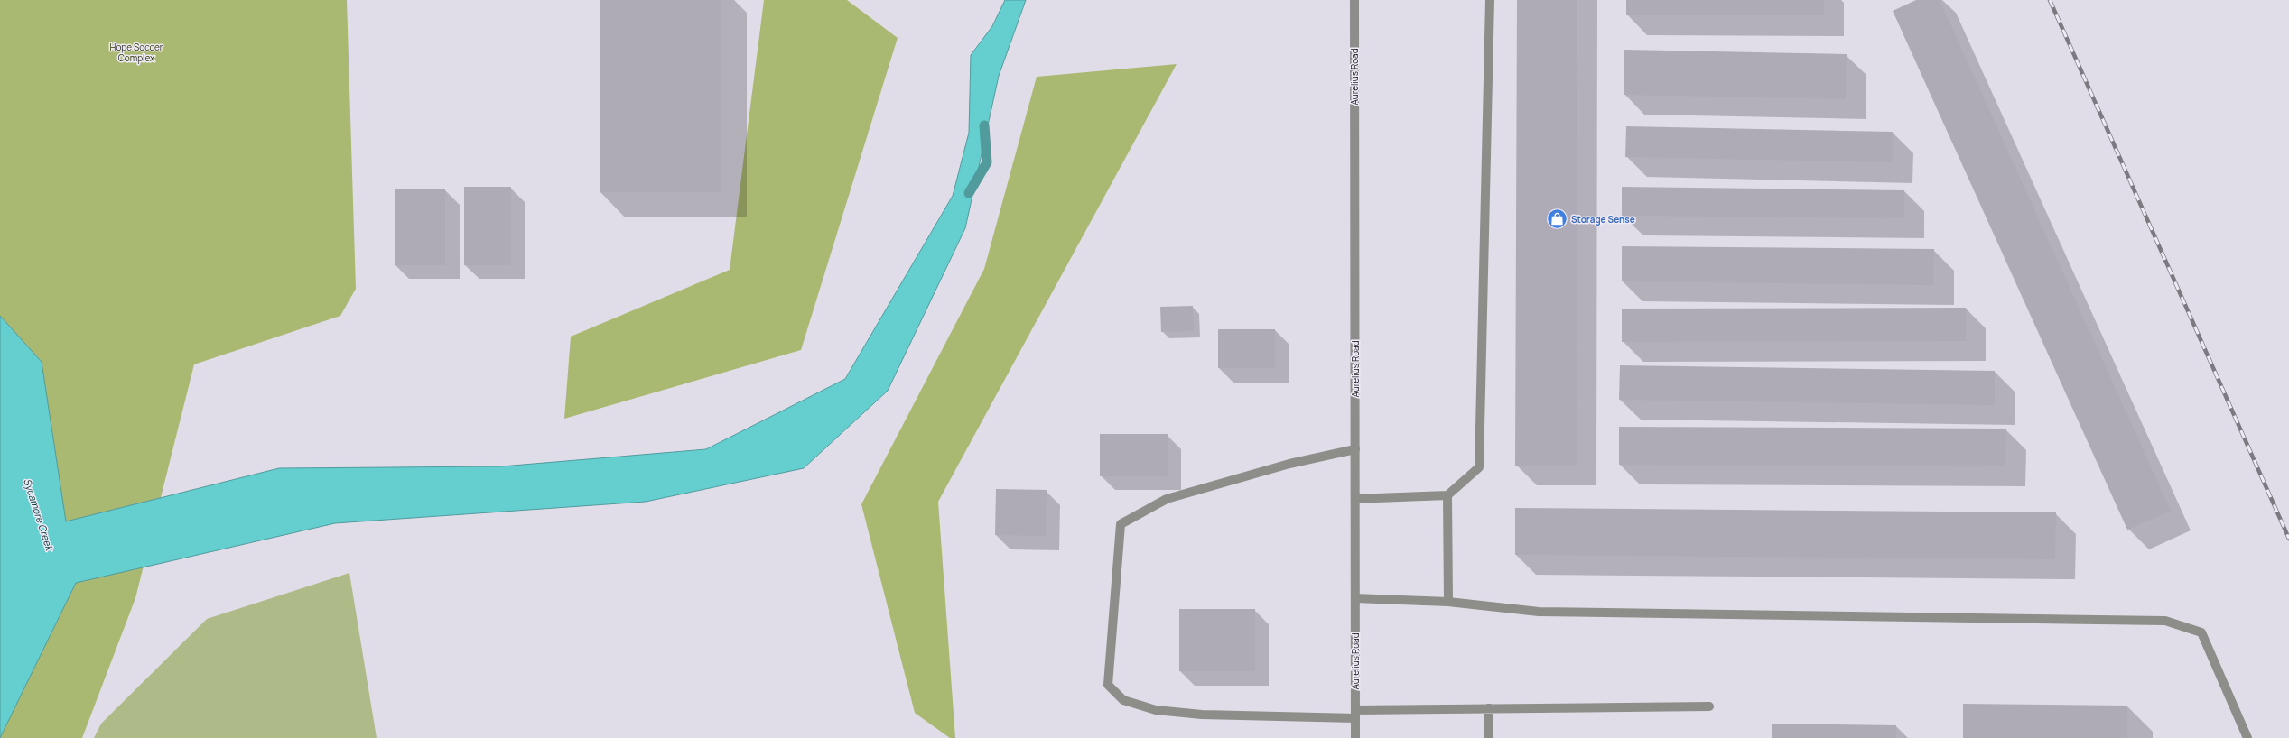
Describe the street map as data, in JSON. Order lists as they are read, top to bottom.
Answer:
{
  "streets": {
    "street": ["Aurelius Road"]
  },
  "water": ["Sycamore Creek"],
  "parks": ["Hope Soccer Complex"],
  "places": {
    "shop": ["Storage Sense"]
  }
}
